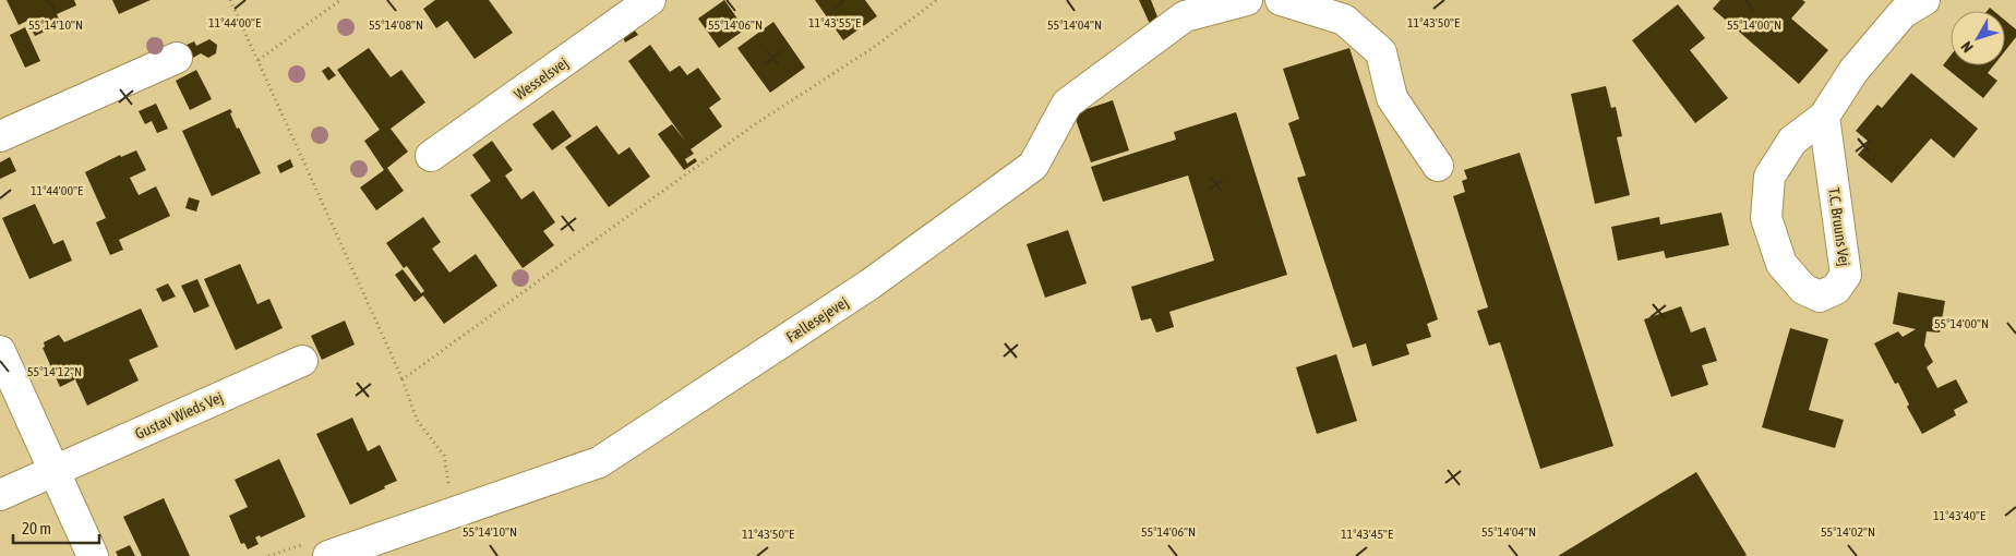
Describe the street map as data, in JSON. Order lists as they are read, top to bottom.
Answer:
{
  "streets": {
    "street": [
      "Wesselsvej",
      "T.C. Bruuns Vej",
      "Fællesejevej",
      "Gustav Wieds Vej"
    ]
  },
  "scale_bar": "20 m",
  "north": "bottom left",
  "coordinates": [
    "11°44'00\"E",
    "11°43'55\"E",
    "11°43'50\"E",
    "55°14'00\"N",
    "55°14'10\"N",
    "55°14'08\"N",
    "55°14'06\"N",
    "55°14'04\"N",
    "55°14'12\"N",
    "11°43'40\"E",
    "55°14'02\"N",
    "11°43'45\"E"
  ]
}
